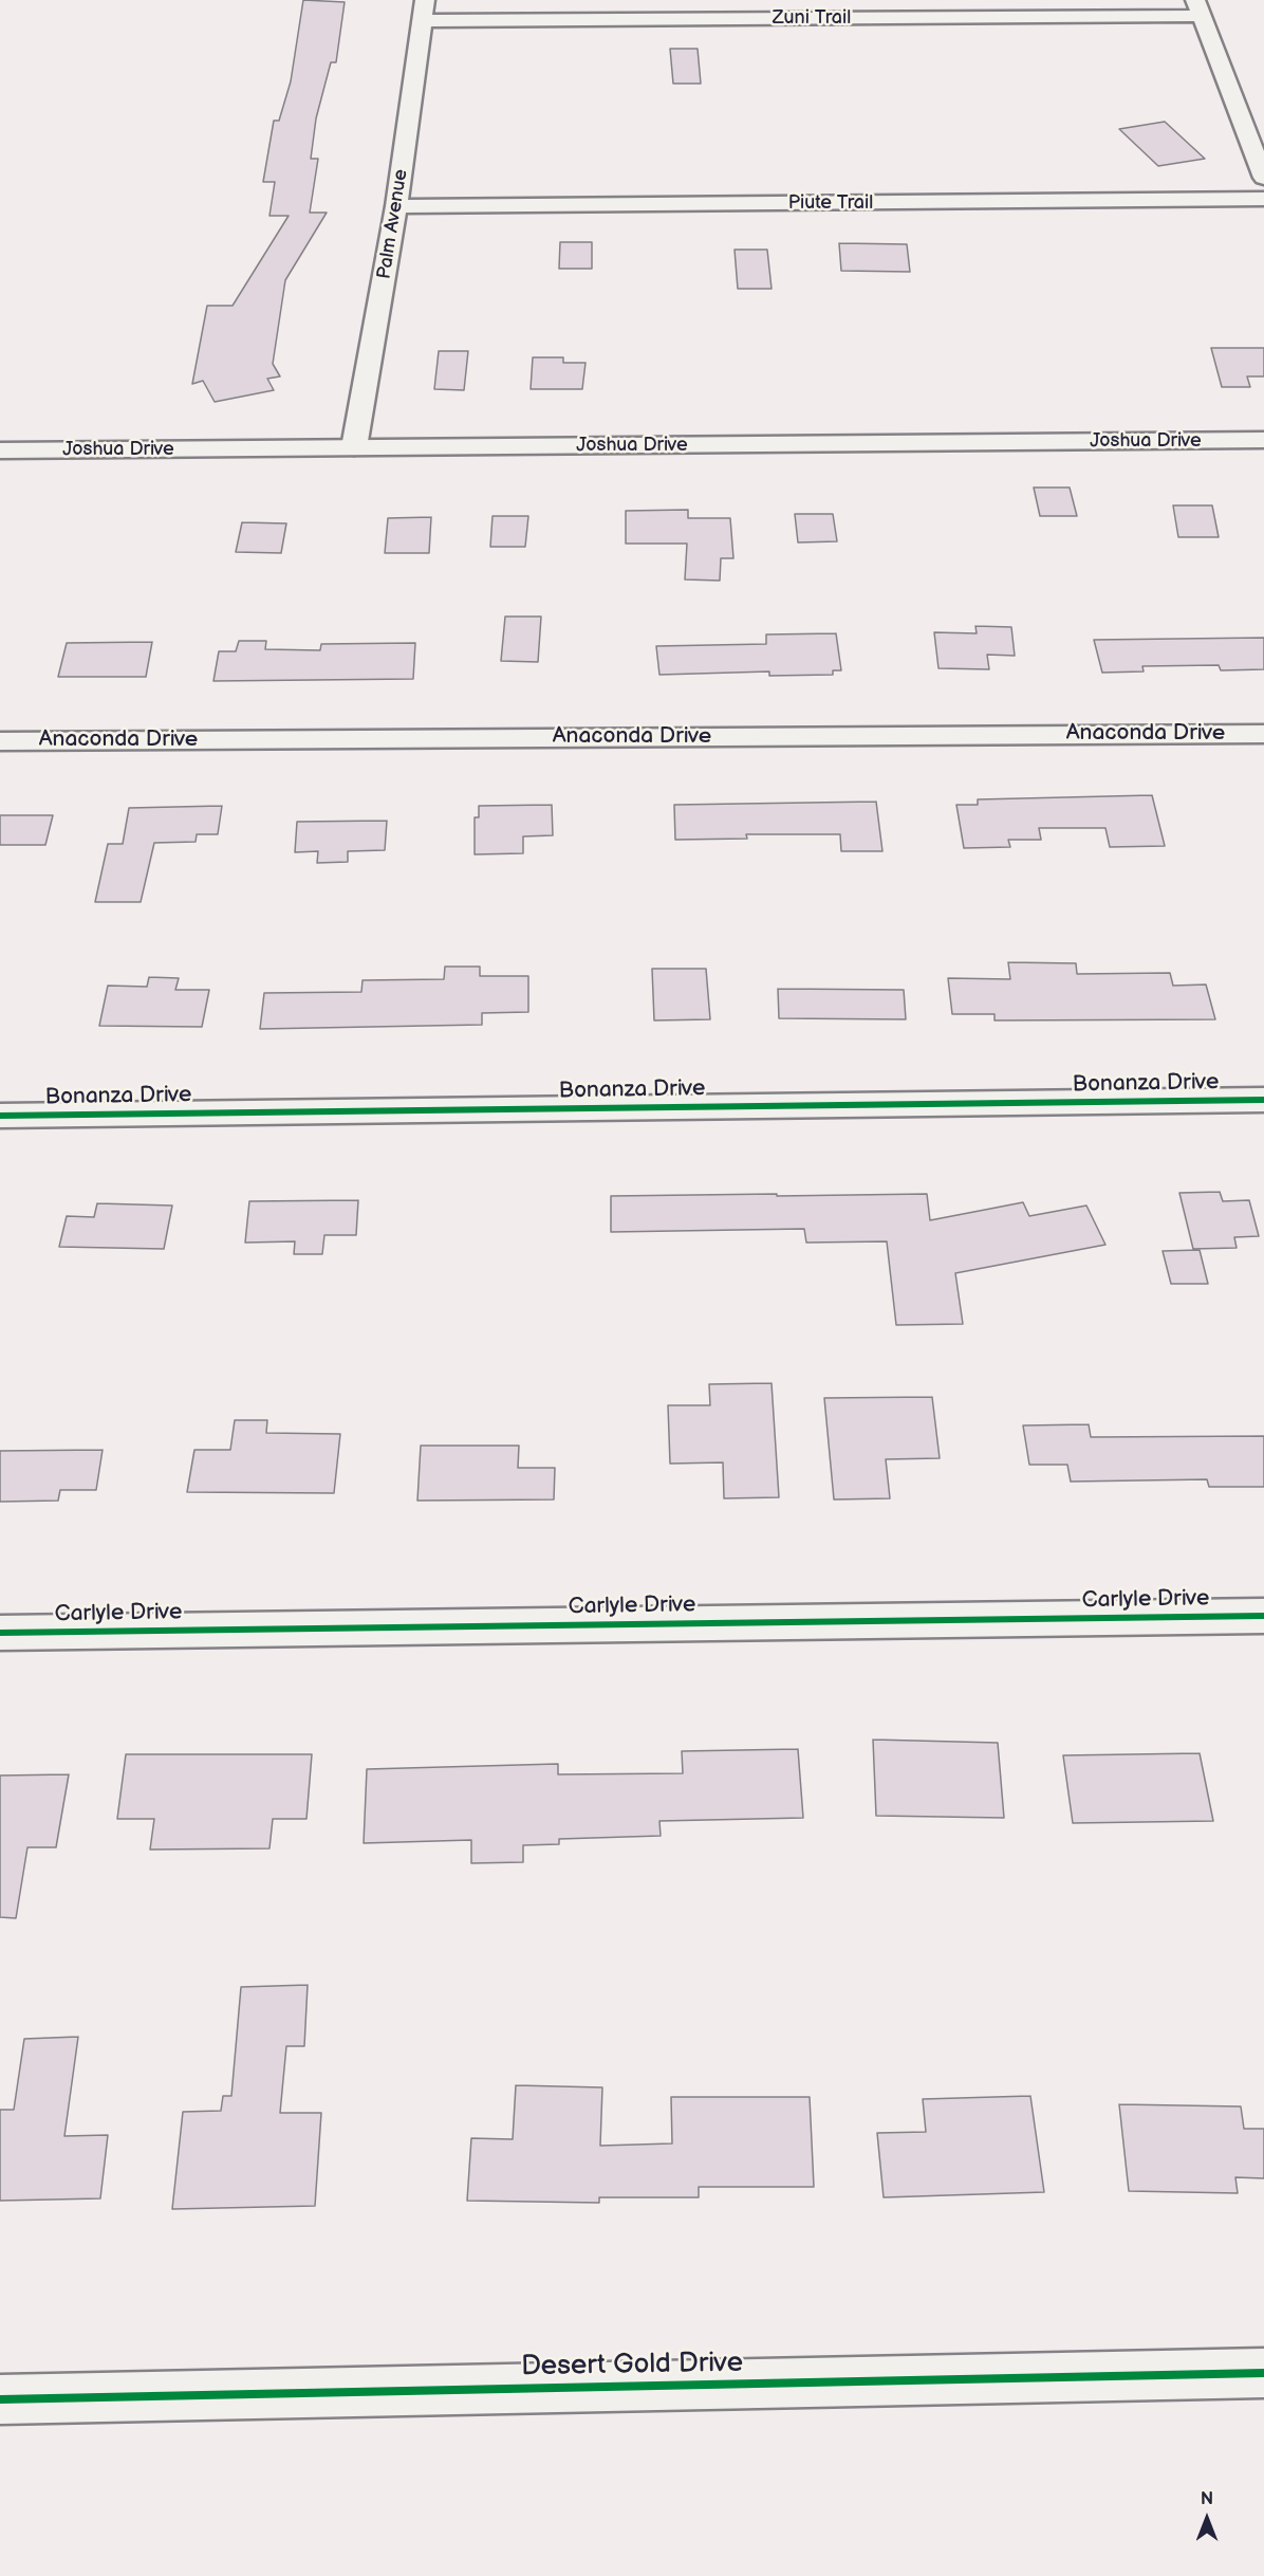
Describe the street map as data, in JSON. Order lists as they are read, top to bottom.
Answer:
{
  "streets": {
    "street": [
      "Zuni Trail",
      "Piute Trail",
      "Palm Avenue",
      "Joshua Drive",
      "Anaconda Drive",
      "Bonanza Drive",
      "Carlyle Drive",
      "Desert Gold Drive"
    ]
  },
  "crossings": [
    ["Zuni Trail", "Palm Avenue"],
    ["Piute Trail", "Palm Avenue"],
    ["Palm Avenue", "Joshua Drive"]
  ],
  "north": "top"
}
